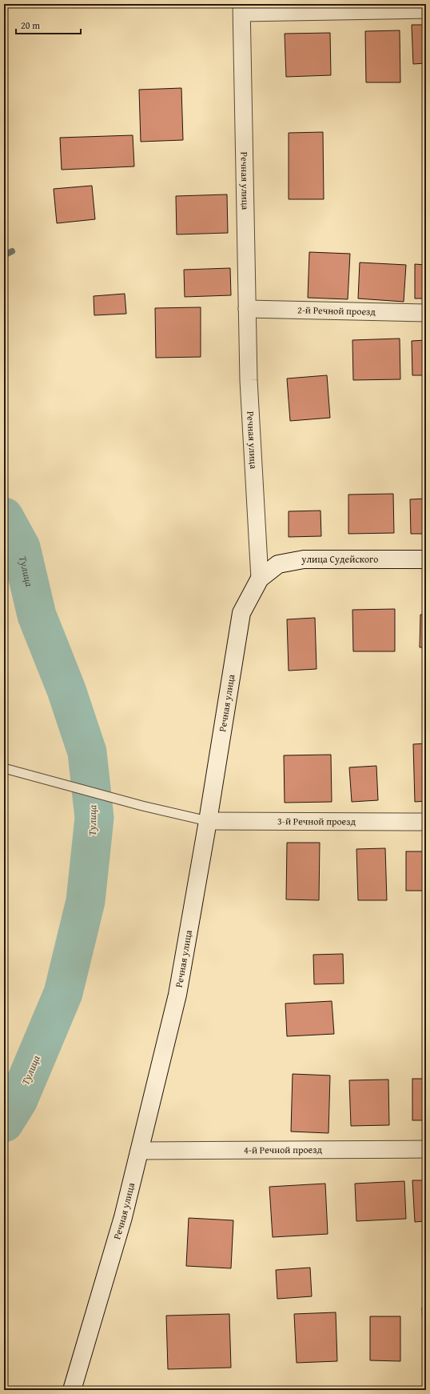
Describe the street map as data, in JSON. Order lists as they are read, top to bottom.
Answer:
{
  "streets": {
    "street": [
      "Речная улица",
      "2-й Речной проезд",
      "улица Судейского",
      "3-й Речной проезд",
      "4-й Речной проезд"
    ]
  },
  "crossings": [
    ["Речная улица", "2-й Речной проезд"],
    ["Речная улица", "улица Судейского"],
    ["Речная улица", "3-й Речной проезд"],
    ["Речная улица", "4-й Речной проезд"]
  ],
  "water": ["Тулица"],
  "scale_bar": "20 m"
}
